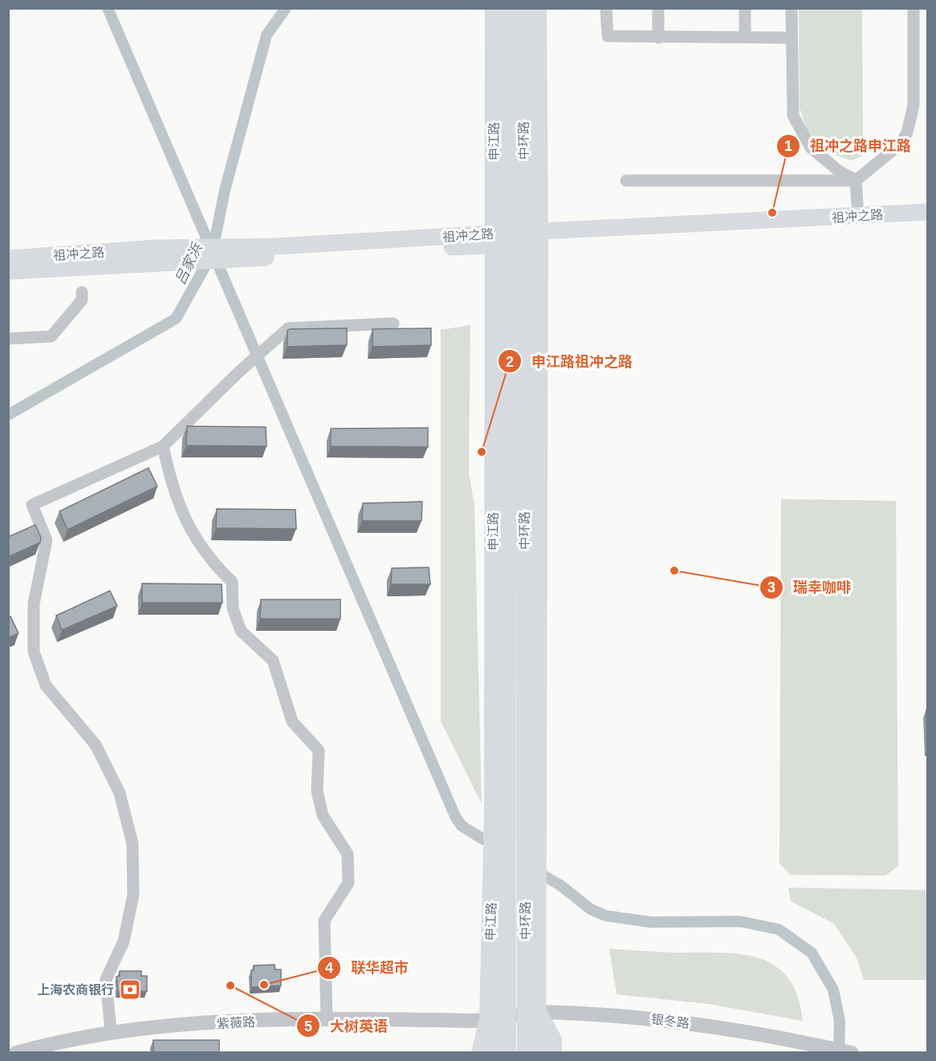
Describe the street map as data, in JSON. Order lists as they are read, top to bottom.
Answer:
{
  "streets": {
    "highway": ["中环路"],
    "main road": ["申江路", "祖冲之路"],
    "street": ["银冬路", "紫薇路"]
  },
  "crossings": [
    ["申江路", "祖冲之路"],
    ["申江路", "银冬路"],
    ["申江路", "紫薇路"],
    ["银冬路", "紫薇路"]
  ],
  "water": ["吕家浜"],
  "places": {
    "other": [
      "祖冲之路申江路",
      "申江路祖冲之路",
      "瑞幸咖啡",
      "联华超市",
      "大树英语"
    ],
    "bank": ["上海农商银行"]
  }
}
